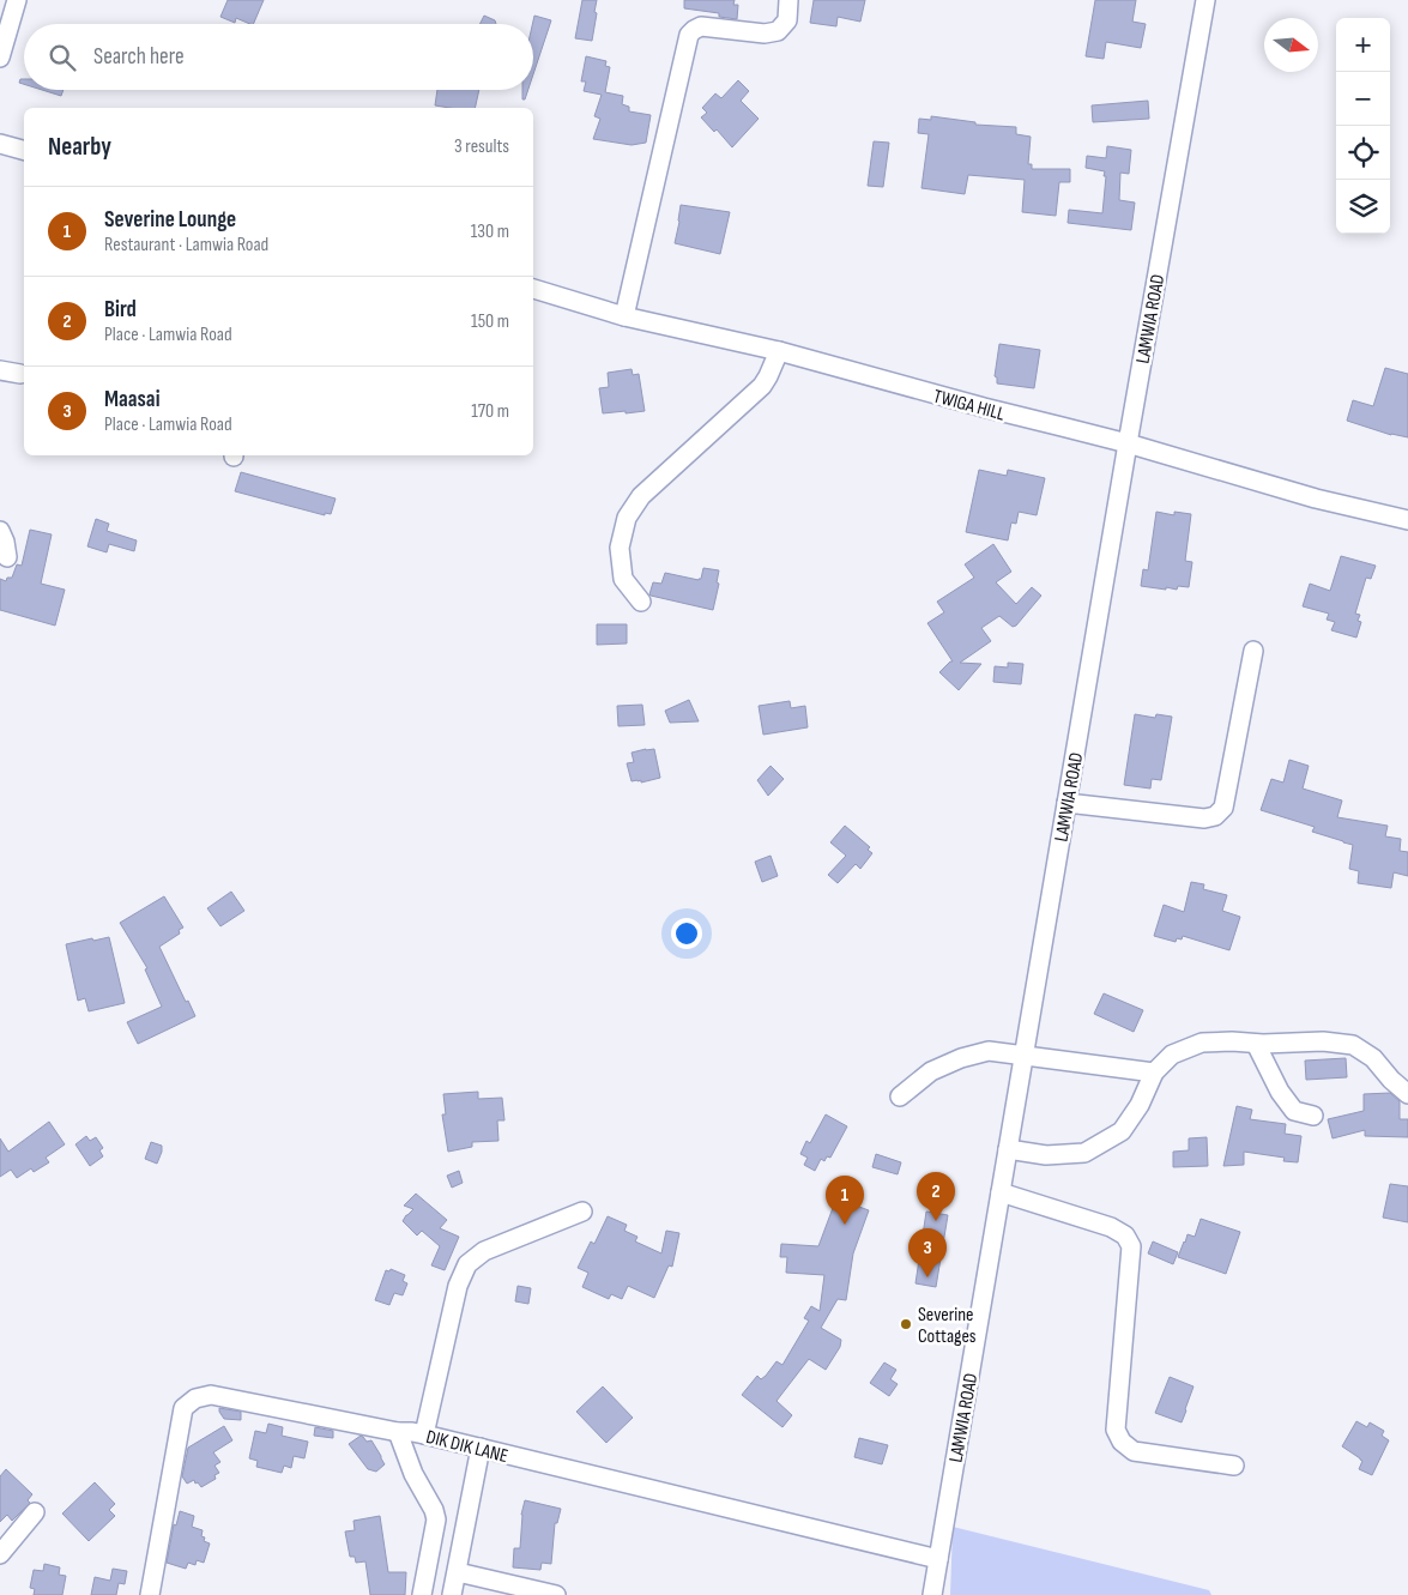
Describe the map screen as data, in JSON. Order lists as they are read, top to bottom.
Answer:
{
  "streets": {
    "street": ["LAMWIA ROAD", "TWIGA HILL", "DIK DIK LANE"]
  },
  "crossings": [
    ["LAMWIA ROAD", "TWIGA HILL"],
    ["LAMWIA ROAD", "DIK DIK LANE"]
  ],
  "places": ["Severine Cottages"],
  "north": "right",
  "page": {
    "map_buttons": ["+", "−"],
    "search": "Search here",
    "heading": ["Nearby", "3 results"],
    "list": [
      {
        "mark": "1",
        "name": "Severine Lounge",
        "note": "Restaurant · Lamwia Road",
        "value": "130 m"
      },
      {
        "mark": "2",
        "name": "Bird",
        "note": "Place · Lamwia Road",
        "value": "150 m"
      },
      {
        "mark": "3",
        "name": "Maasai",
        "note": "Place · Lamwia Road",
        "value": "170 m"
      }
    ],
    "pins": ["2", "1", "3"]
  }
}
